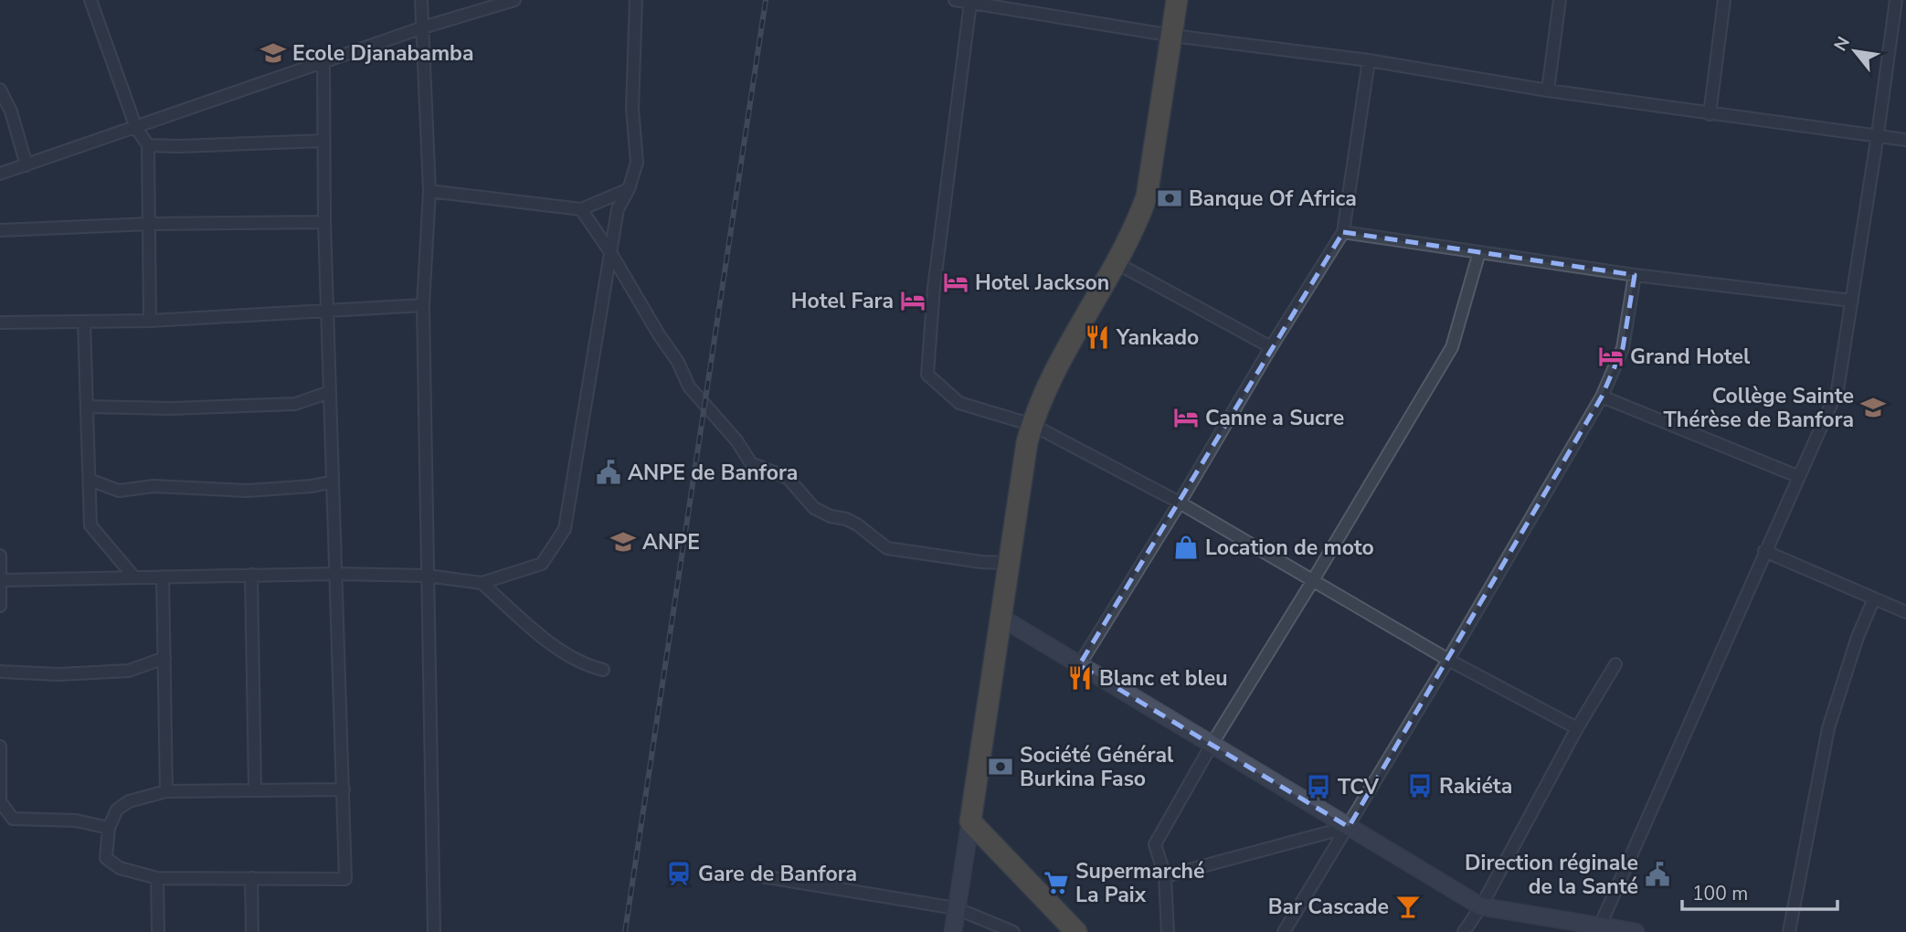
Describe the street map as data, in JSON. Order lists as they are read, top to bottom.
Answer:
{
  "places": {
    "school or university": ["Ecole Djanabamba", "Collège Sainte Thérèse de Banfora", "ANPE"],
    "bank": ["Banque Of Africa", "Société Général Burkina Faso"],
    "hotel": [
      "Hotel Jackson",
      "Hotel Fara",
      "Grand Hotel",
      "Canne a Sucre"
    ],
    "restaurant": ["Yankado", "Blanc et bleu"],
    "public building": ["ANPE de Banfora", "Direction réginale de la Santé"],
    "shop": ["Location de moto"],
    "bus stop": ["Rakiéta", "TCV"],
    "station": ["Gare de Banfora"],
    "supermarket": ["Supermarché La Paix"],
    "bar": ["Bar Cascade"]
  },
  "scale_bar": "100 m",
  "north": "top left"
}
